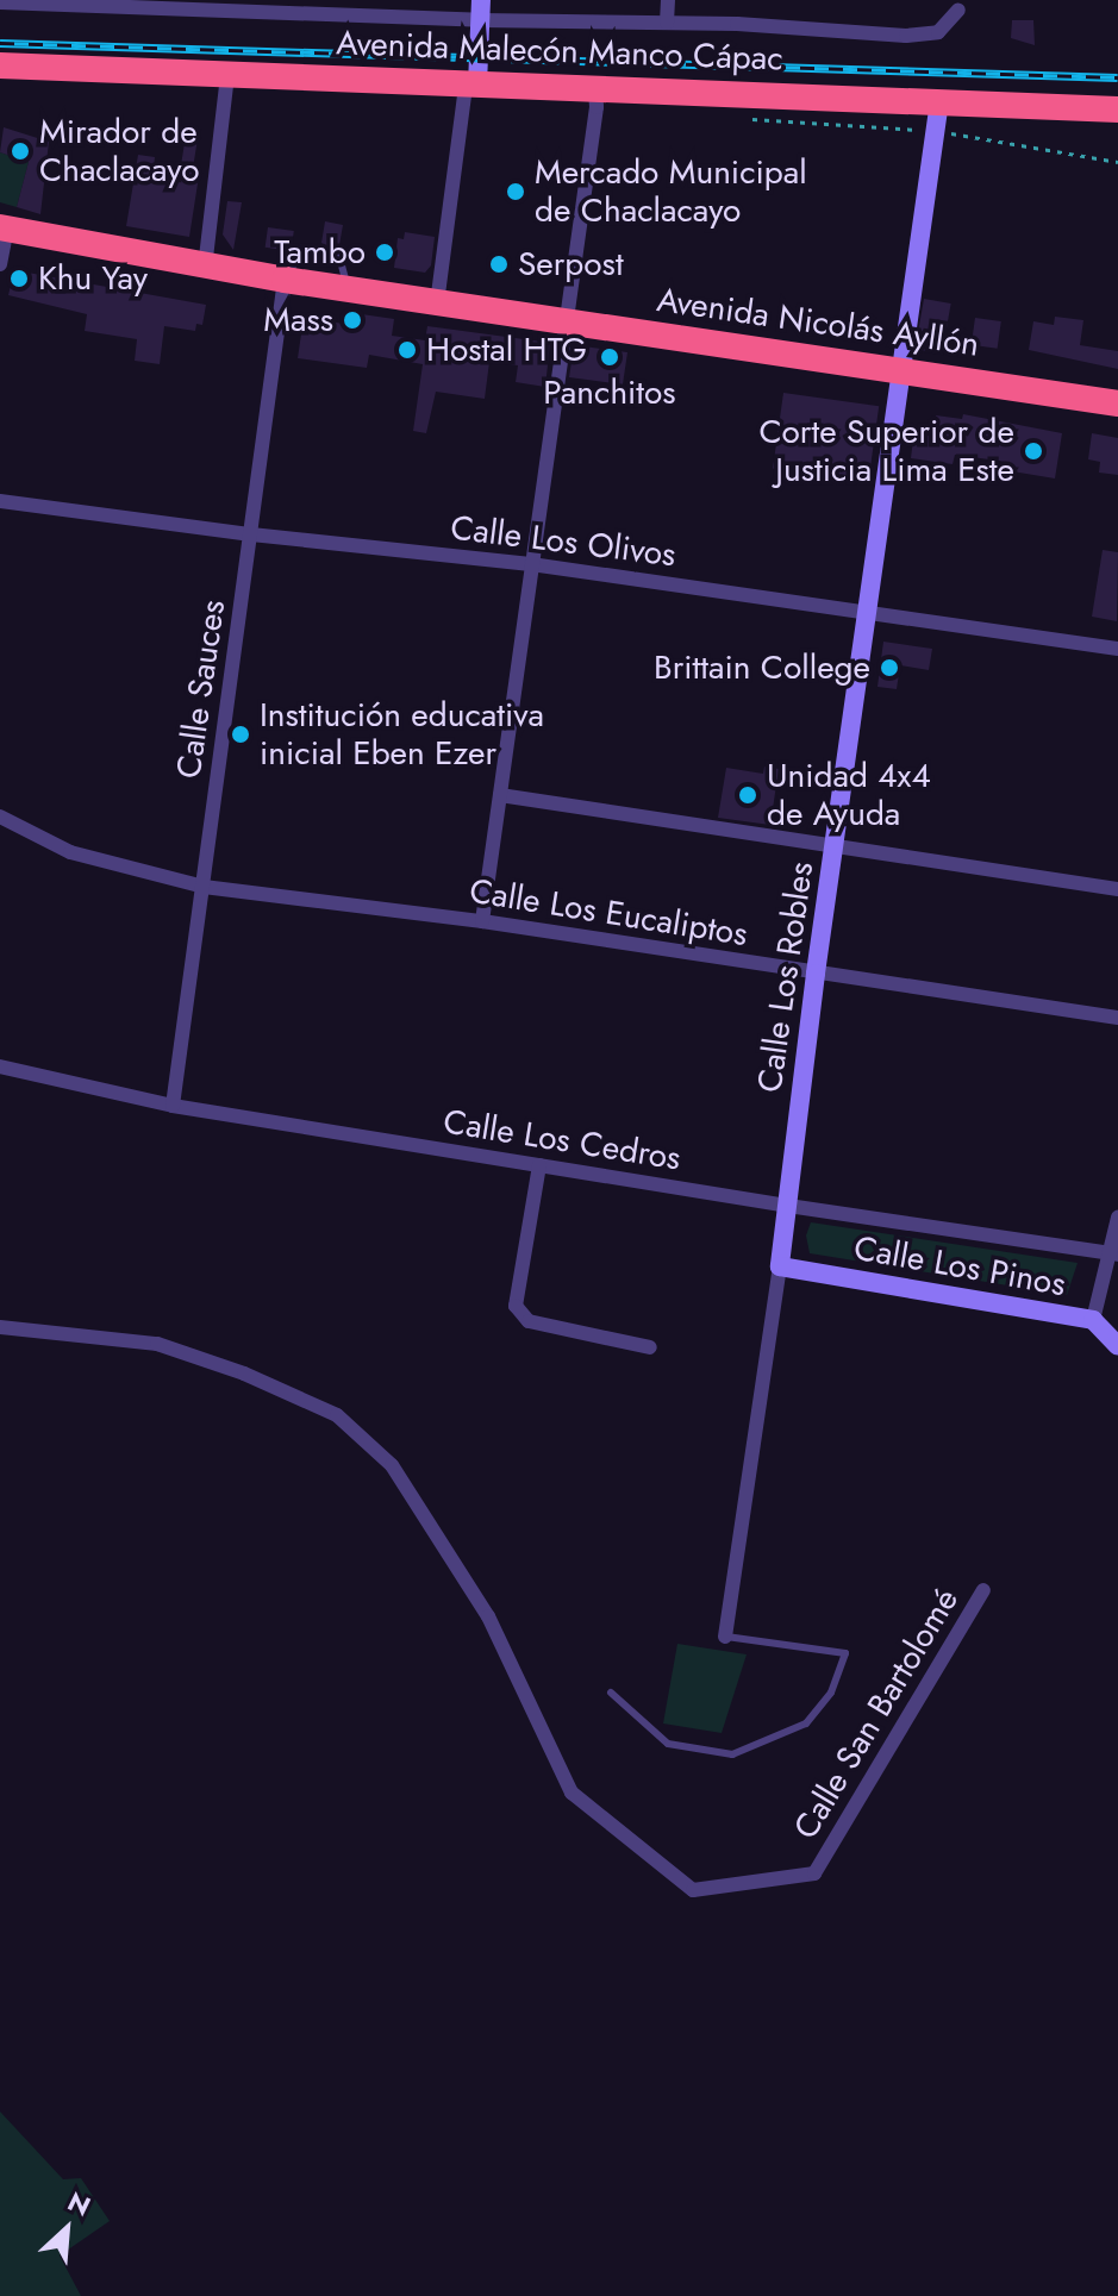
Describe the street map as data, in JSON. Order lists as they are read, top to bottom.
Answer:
{
  "streets": {
    "highway": ["Avenida Malecón Manco Cápac", "Avenida Nicolás Ayllón"],
    "street": [
      "Calle Los Olivos",
      "Calle Sauces",
      "Calle Los Eucaliptos",
      "Calle Los Robles",
      "Calle Los Cedros",
      "Calle Los Pinos",
      "Calle San Bartolomé"
    ]
  },
  "crossings": [
    ["Avenida Malecón Manco Cápac", "Calle Los Robles"],
    ["Avenida Nicolás Ayllón", "Calle Sauces"],
    ["Avenida Nicolás Ayllón", "Calle Los Robles"],
    ["Calle Los Olivos", "Calle Sauces"],
    ["Calle Los Olivos", "Calle Los Robles"],
    ["Calle Sauces", "Calle Los Eucaliptos"],
    ["Calle Sauces", "Calle Los Cedros"],
    ["Calle Los Eucaliptos", "Calle Los Robles"],
    ["Calle Los Robles", "Calle Los Cedros"],
    ["Calle Los Robles", "Calle Los Pinos"]
  ],
  "places": [
    "Mirador de Chaclacayo",
    "Mercado Municipal de Chaclacayo",
    "Tambo",
    "Serpost",
    "Khu Yay",
    "Mass",
    "Hostal HTG",
    "Panchitos",
    "Corte Superior de Justicia Lima Este",
    "Brittain College",
    "Institución educativa inicial Eben Ezer",
    "Unidad 4x4 de Ayuda"
  ],
  "north": "top right"
}
